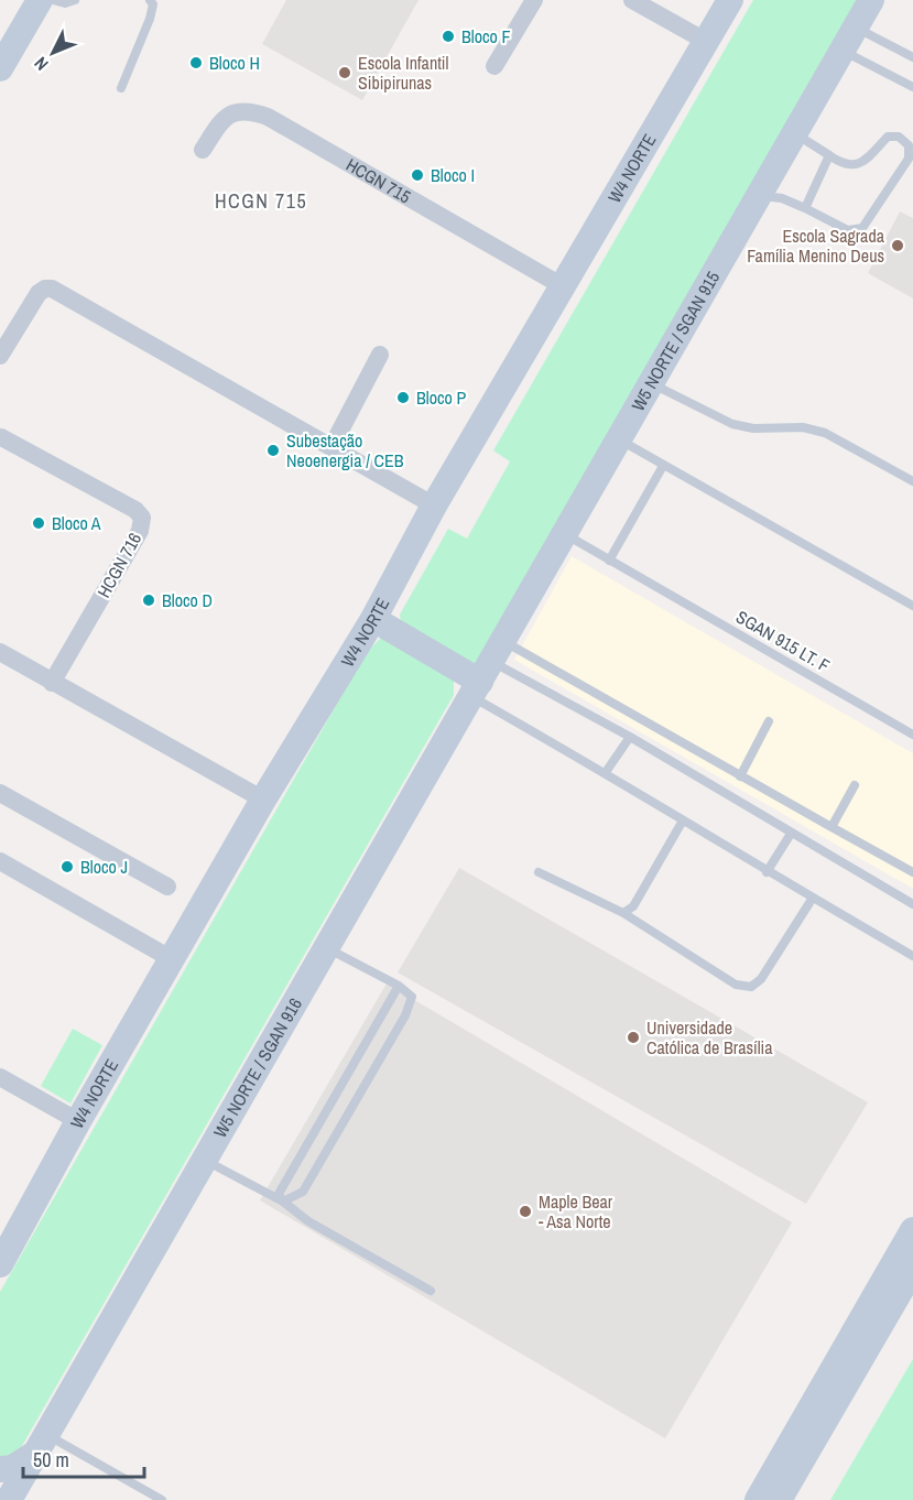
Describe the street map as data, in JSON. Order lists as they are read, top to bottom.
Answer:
{
  "streets": {
    "main road": ["W4 NORTE", "W5 NORTE / SGAN 915", "W5 NORTE / SGAN 916"],
    "street": ["HCGN 715", "HCGN 716"],
    "lane": ["SGAN 915 LT. F"]
  },
  "crossings": [
    ["W4 NORTE", "HCGN 715"],
    ["W5 NORTE / SGAN 915", "SGAN 915 LT. F"],
    ["W5 NORTE / SGAN 915", "W5 NORTE / SGAN 916"]
  ],
  "districts": ["HCGN 715"],
  "places": [
    "Bloco F",
    "Bloco H",
    "Escola Infantil Sibipirunas",
    "Bloco I",
    "Escola Sagrada Família Menino Deus",
    "Bloco P",
    "Subestação Neoenergia / CEB",
    "Bloco A",
    "Bloco D",
    "Bloco J",
    "Universidade Católica de Brasília",
    "Maple Bear - Asa Norte"
  ],
  "scale_bar": "50 m",
  "north": "bottom left"
}
